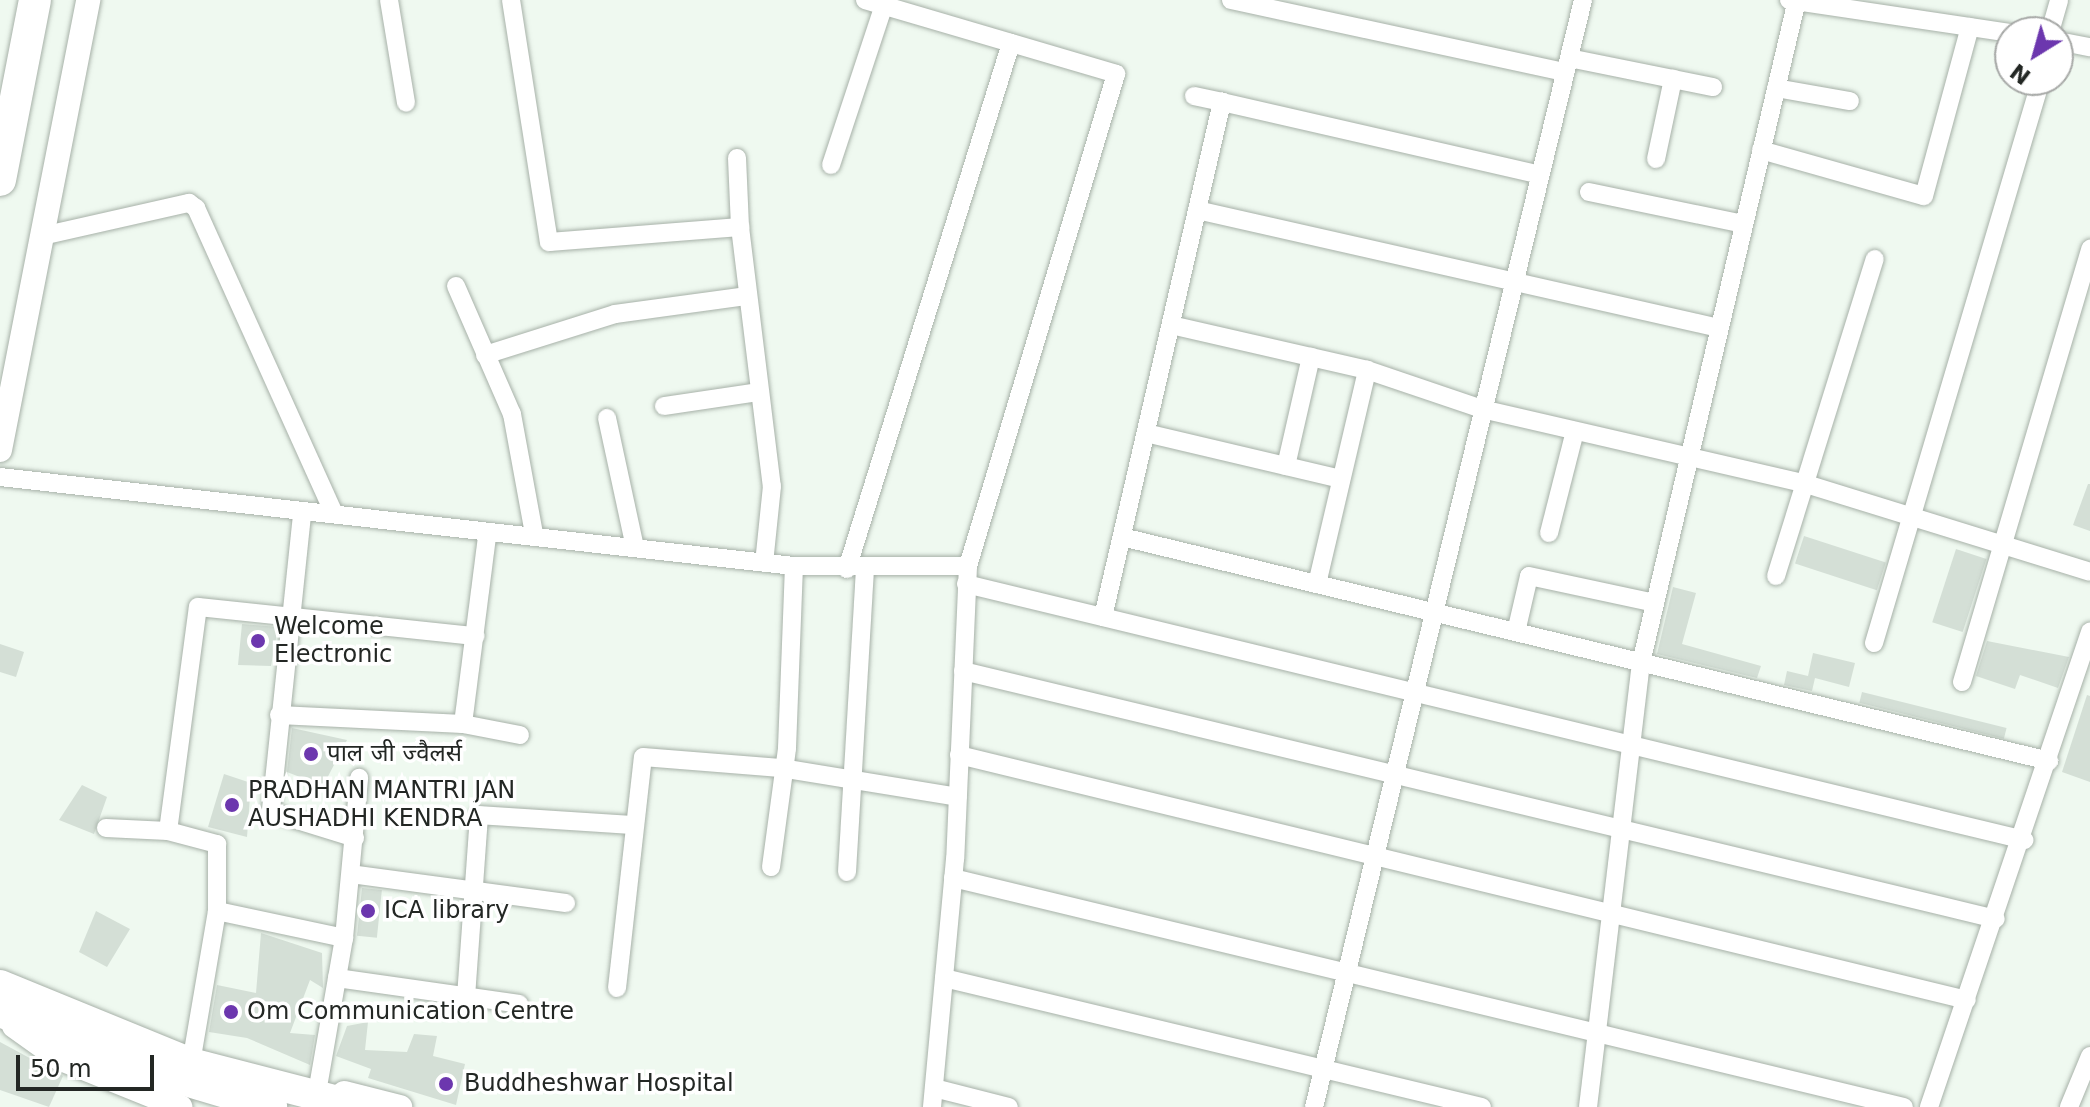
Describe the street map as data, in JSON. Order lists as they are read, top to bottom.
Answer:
{
  "places": [
    "Welcome Electronic",
    "पाल जी ज्वैलर्स",
    "PRADHAN MANTRI JAN AUSHADHI KENDRA",
    "ICA library",
    "Om Communication Centre",
    "Buddheshwar Hospital"
  ],
  "scale_bar": "50 m",
  "north": "bottom left"
}
